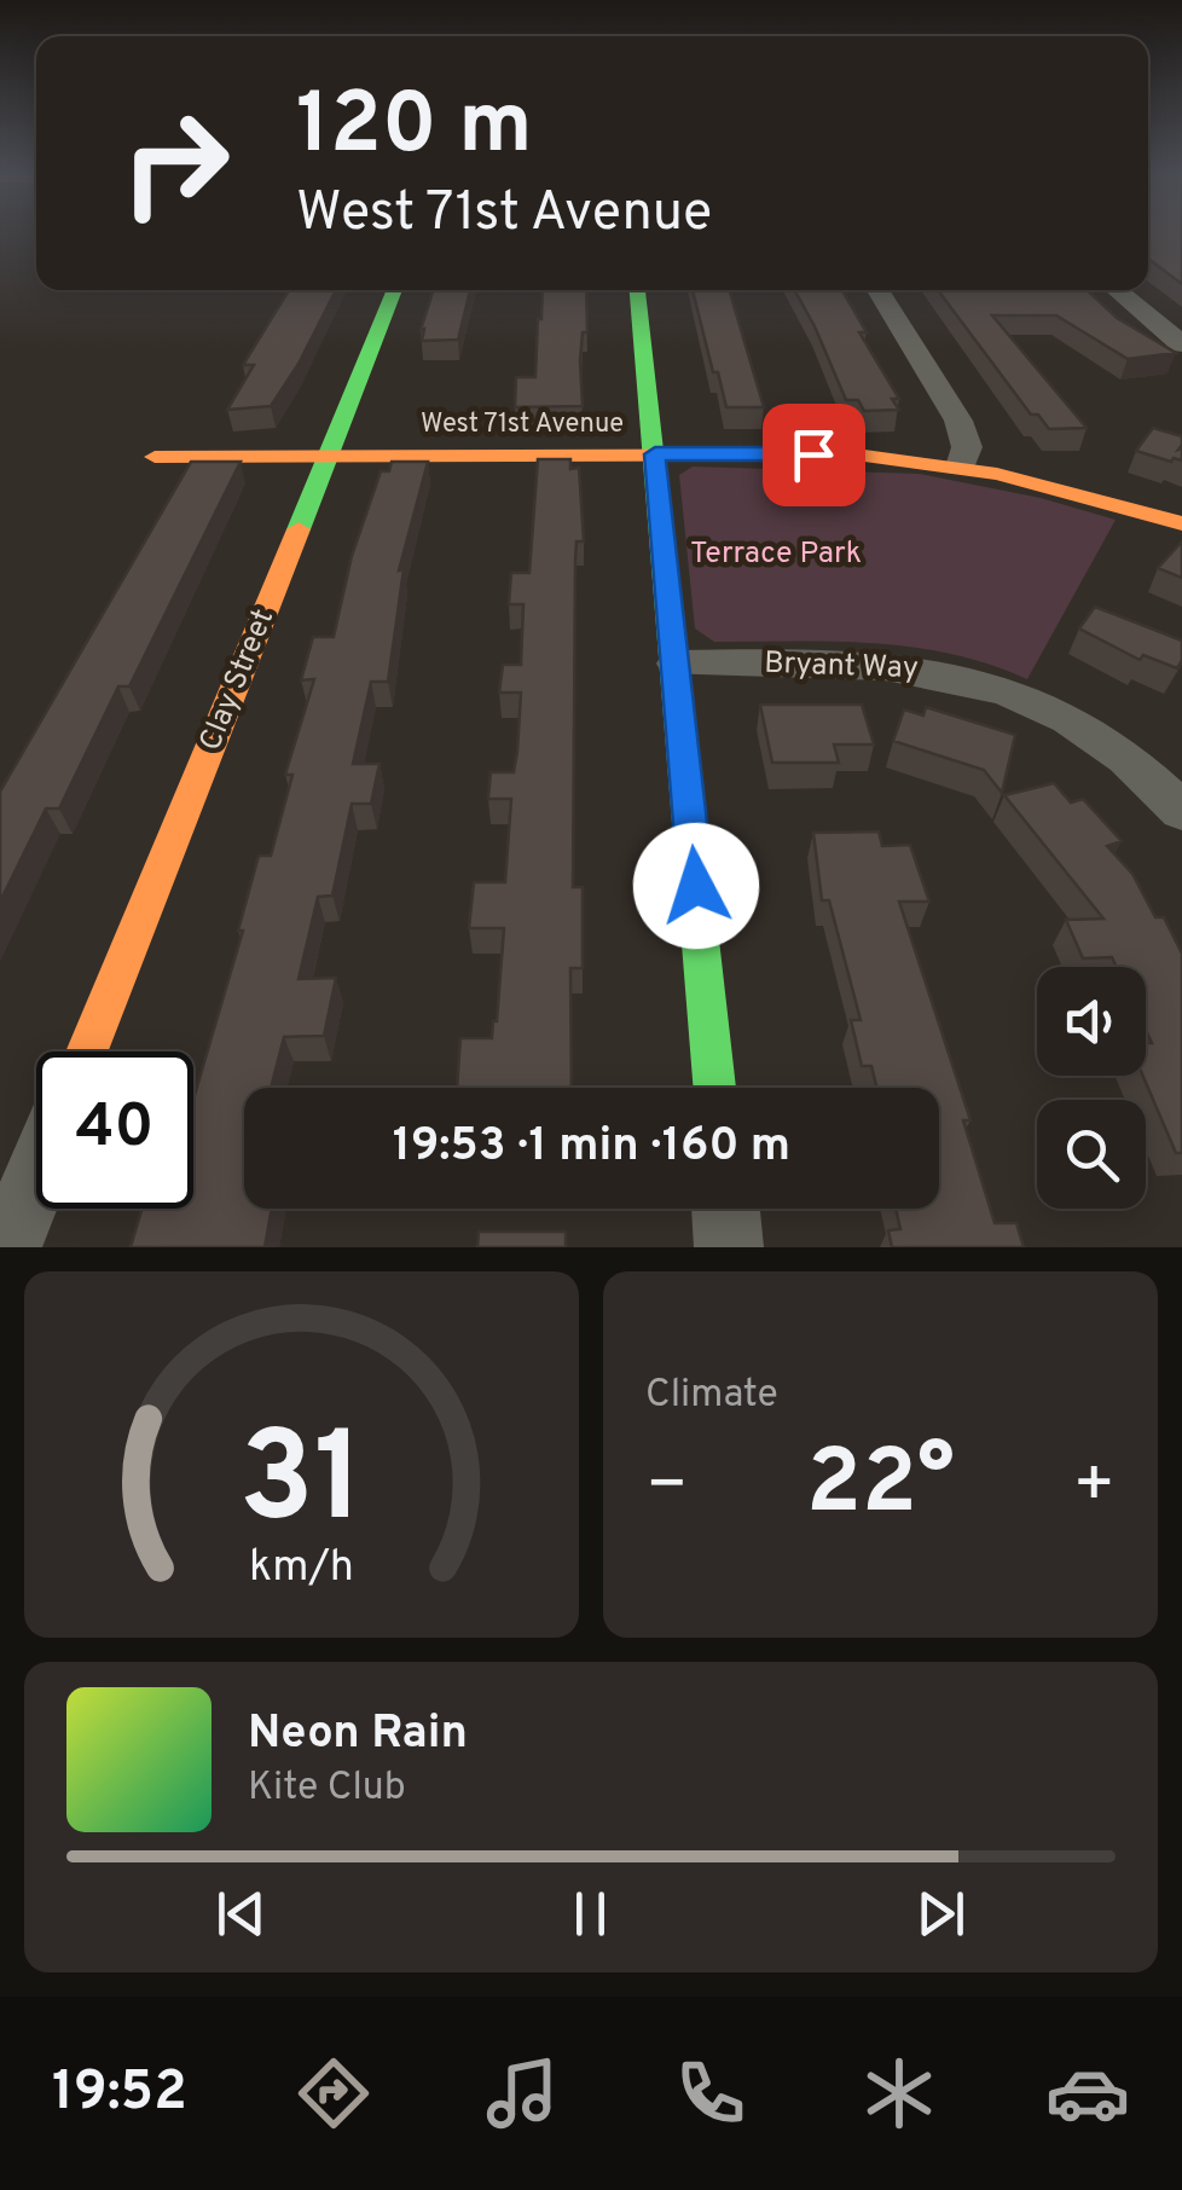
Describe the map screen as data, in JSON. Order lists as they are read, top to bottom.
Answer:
{
  "streets": {
    "street": ["West 71st Avenue", "Bryant Way", "Clay Street"]
  },
  "crossings": [
    ["West 71st Avenue", "Clay Street"]
  ],
  "parks": ["Terrace Park"],
  "page": {
    "turn": ["120 m", "West 71st Avenue"],
    "limit": "40",
    "trip": "19:53 · 1 min · 160 m",
    "tile": "Climate",
    "heat": ["−", "22°", "+"],
    "song": ["Neon Rain", "Kite Club"],
    "tabs": "19:52",
    "gauge": ["31", "km/h"]
  }
}
